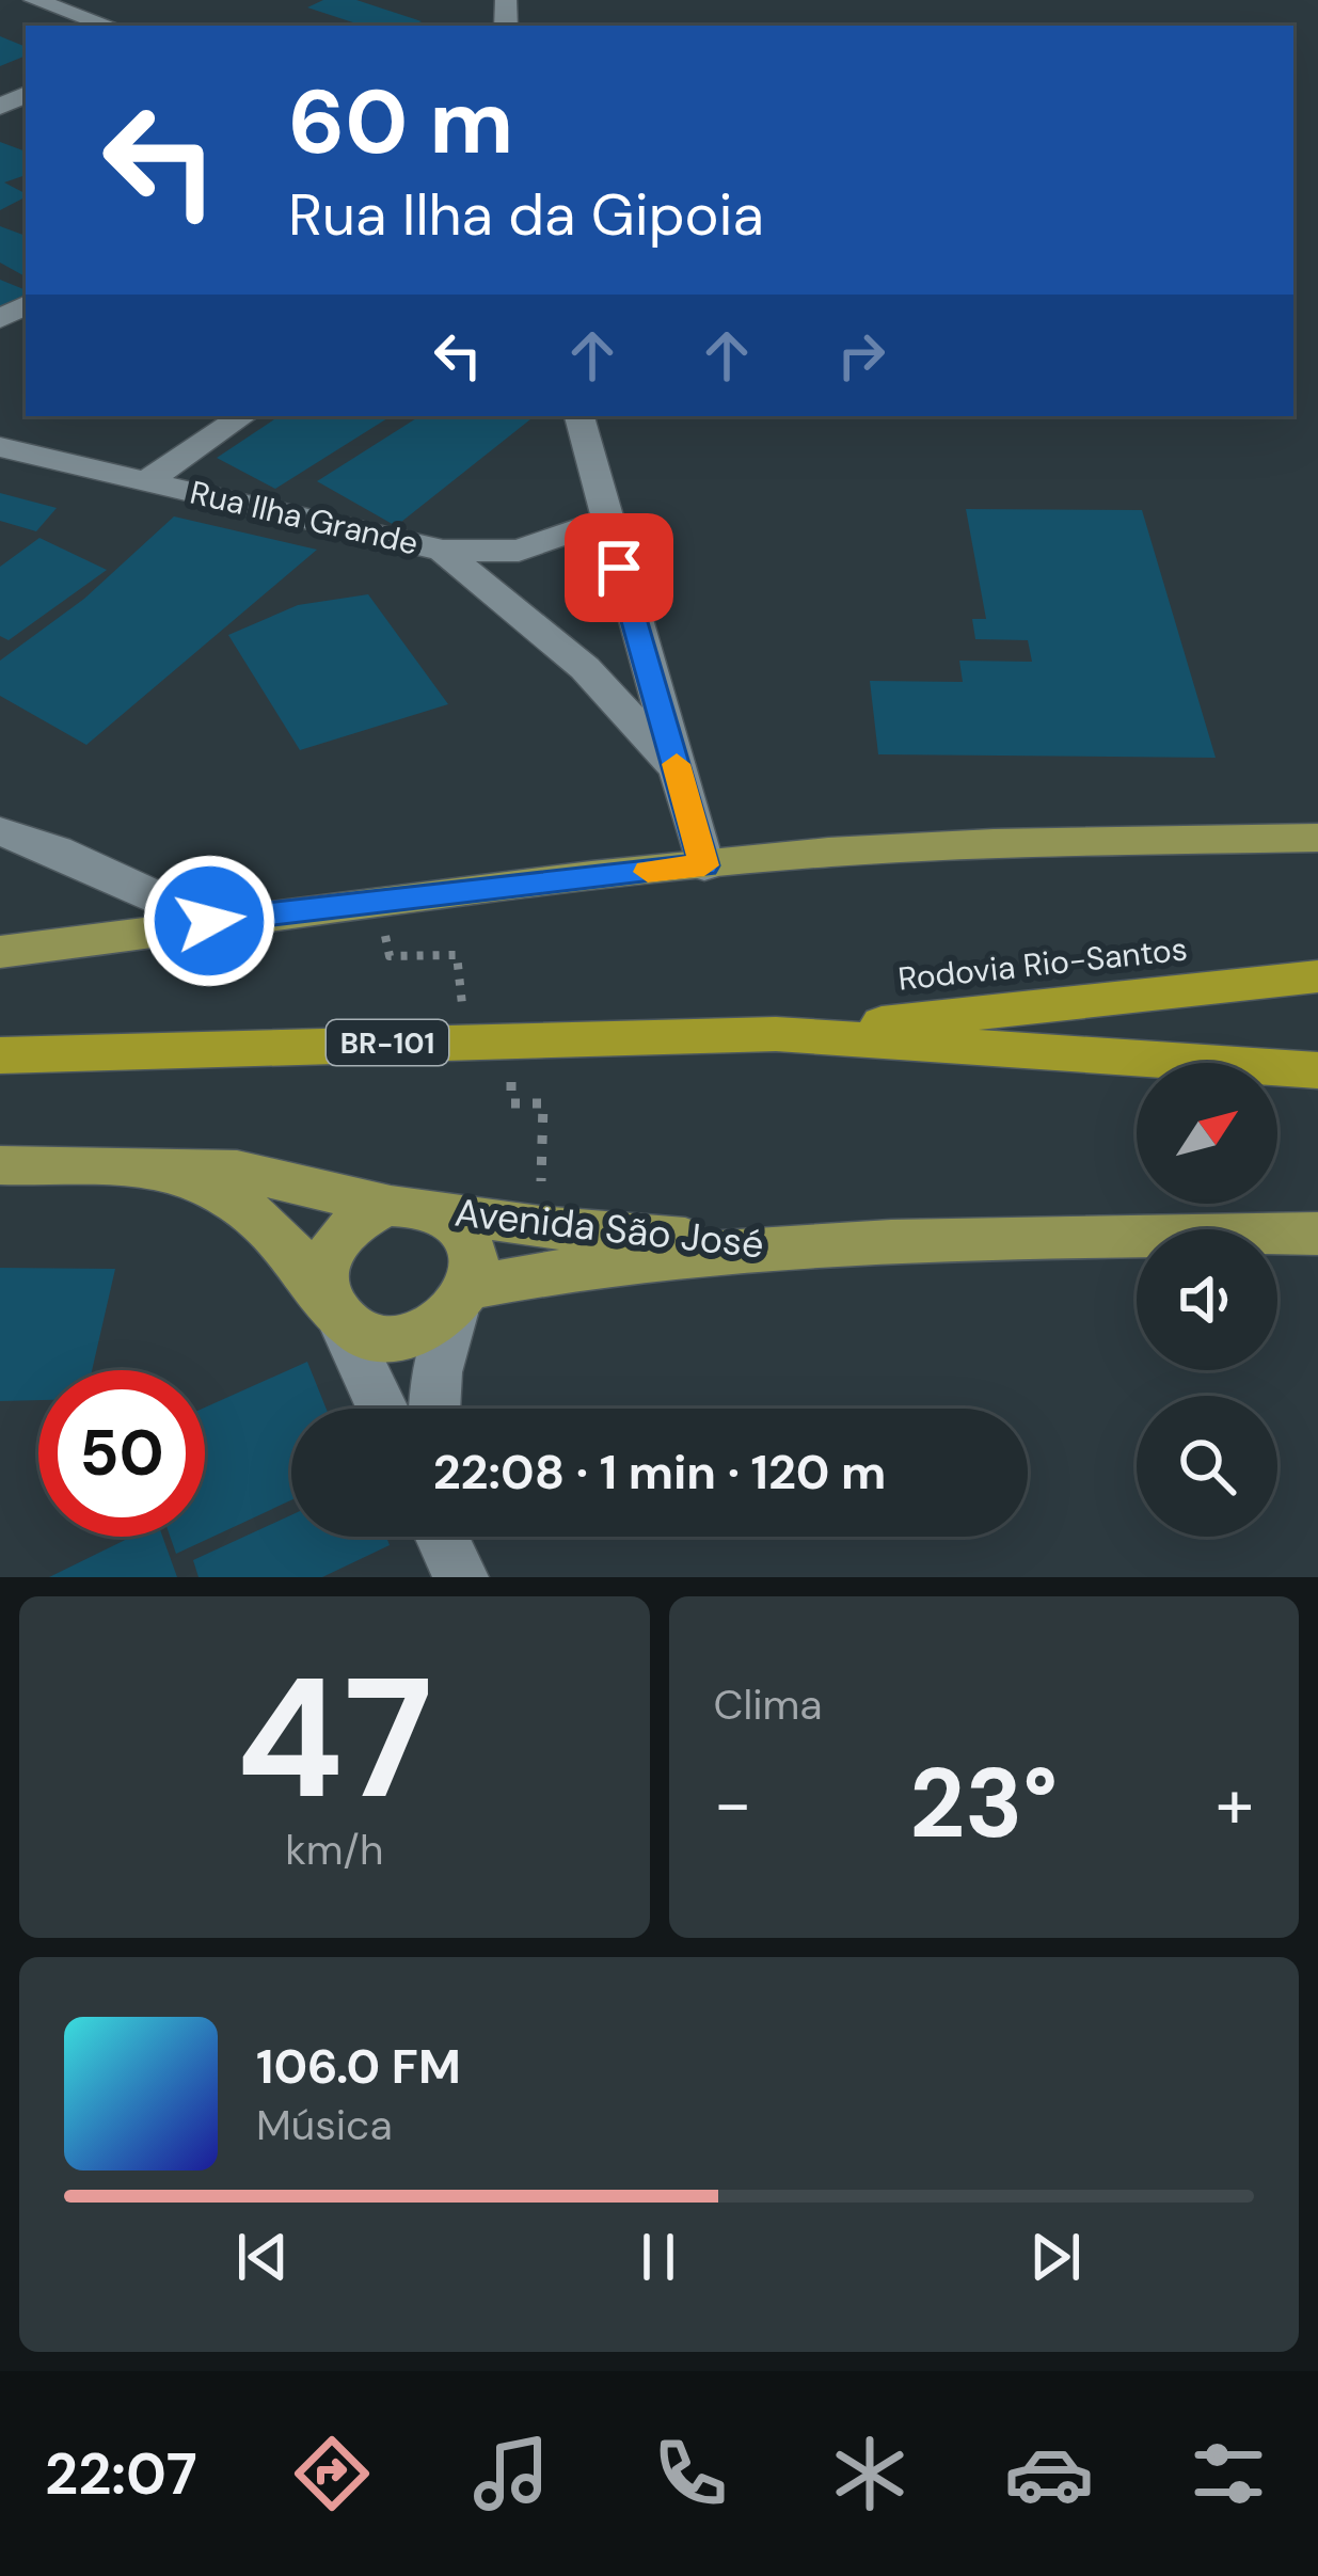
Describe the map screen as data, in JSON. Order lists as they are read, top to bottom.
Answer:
{
  "streets": {
    "highway": ["Rodovia Rio-Santos", "BR-101"],
    "main road": ["Avenida São José"],
    "street": ["Rua Ilha Grande"]
  },
  "north": "top right",
  "page": {
    "turn": ["60 m", "Rua Ilha da Gipoia"],
    "limit": "50",
    "trip": "22:08 · 1 min · 120 m",
    "tile": [
      ["47", "km/h"],
      "Clima"
    ],
    "heat": ["−", "23°", "+"],
    "song": ["106.0 FM", "Música"],
    "tabs": "22:07"
  }
}
